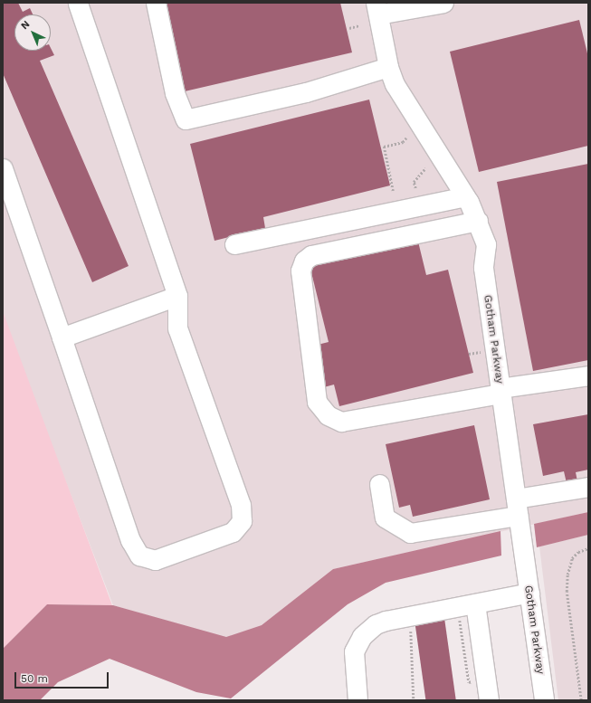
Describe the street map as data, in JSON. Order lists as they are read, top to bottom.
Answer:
{
  "streets": {
    "street": ["Gotham Parkway"]
  },
  "scale_bar": "50 m",
  "north": "top left"
}
